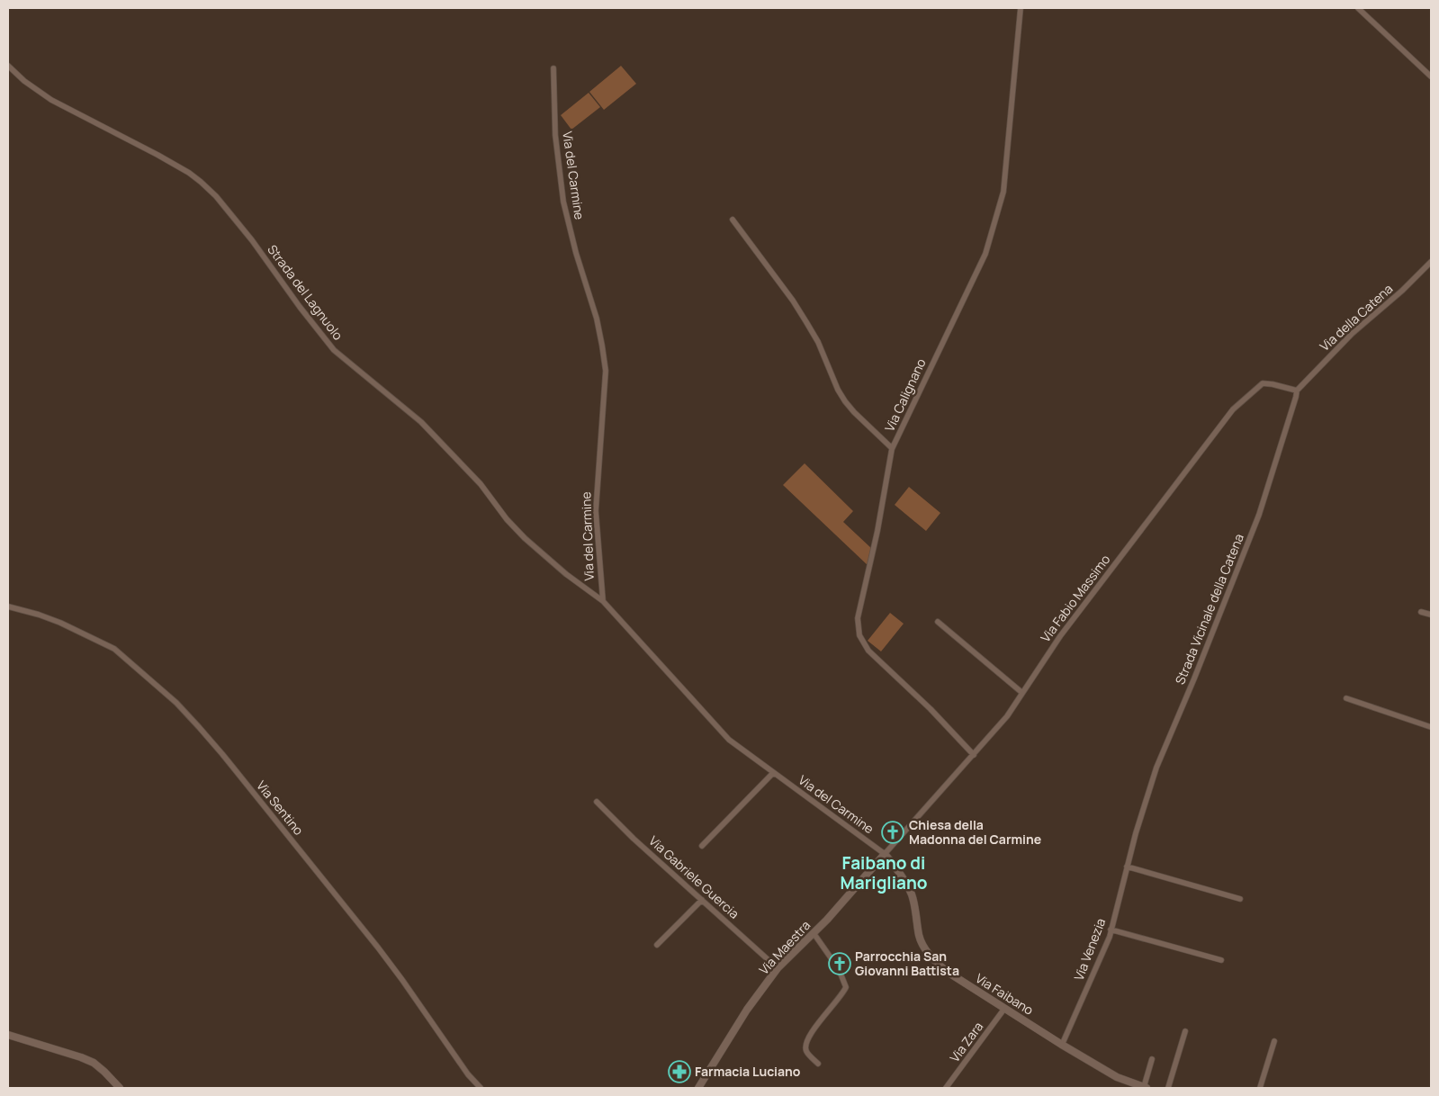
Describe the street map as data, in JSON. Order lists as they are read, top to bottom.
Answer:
{
  "streets": {
    "street": [
      "Via del Carmine",
      "Strada del Lagnuolo",
      "Via della Catena",
      "Via Calignano",
      "Via Fabio Massimo",
      "Strada Vicinale della Catena",
      "Via Sentino",
      "Via Gabriele Guercia",
      "Via Maestra",
      "Via Venezia",
      "Via Faibano",
      "Via Zara"
    ]
  },
  "crossings": [
    ["Via del Carmine", "Strada del Lagnuolo"],
    ["Via del Carmine", "Via Fabio Massimo"],
    ["Via del Carmine", "Via Maestra"],
    ["Via del Carmine", "Via Faibano"],
    ["Via della Catena", "Via Fabio Massimo"],
    ["Via della Catena", "Strada Vicinale della Catena"],
    ["Via Calignano", "Via Fabio Massimo"],
    ["Via Fabio Massimo", "Strada Vicinale della Catena"],
    ["Via Fabio Massimo", "Via Maestra"],
    ["Via Fabio Massimo", "Via Faibano"],
    ["Strada Vicinale della Catena", "Via Venezia"],
    ["Via Gabriele Guercia", "Via Maestra"],
    ["Via Maestra", "Via Faibano"],
    ["Via Venezia", "Via Faibano"],
    ["Via Faibano", "Via Zara"]
  ],
  "districts": ["Faibano di Marigliano"],
  "places": {
    "church": ["Chiesa della Madonna del Carmine", "Parrocchia San Giovanni Battista"],
    "pharmacy": ["Farmacia Luciano"]
  }
}
